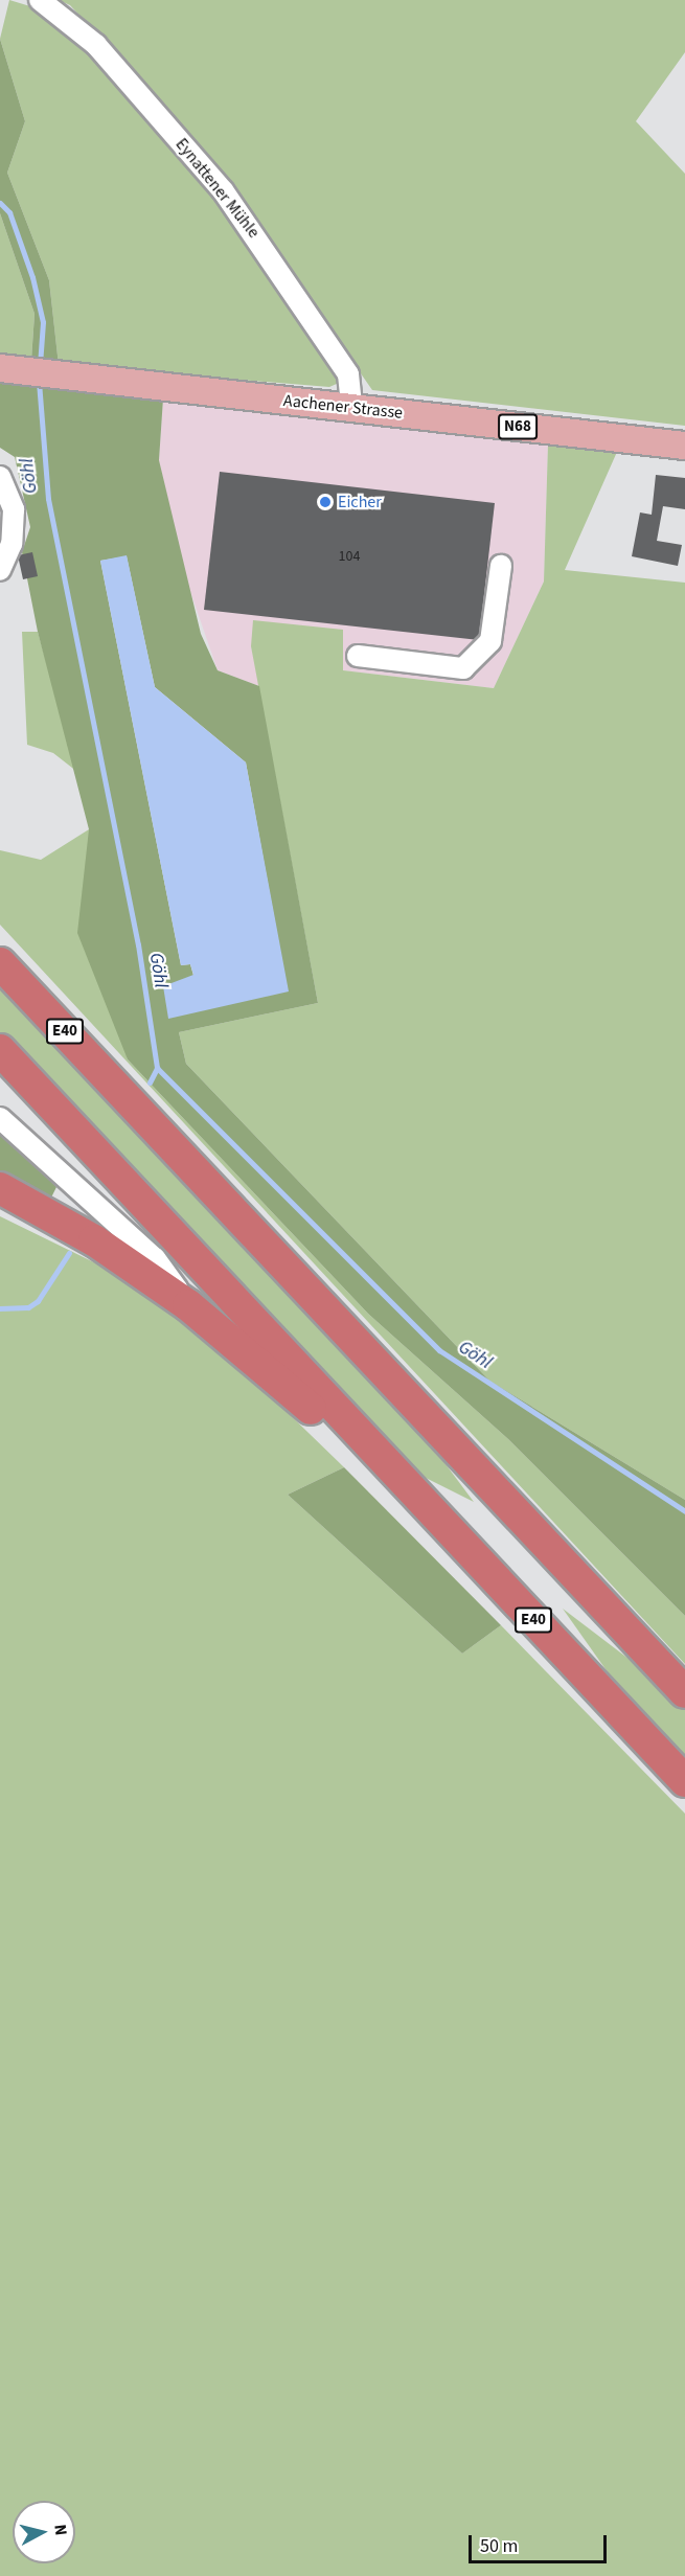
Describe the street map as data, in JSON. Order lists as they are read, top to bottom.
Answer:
{
  "streets": {
    "highway": ["E40"],
    "main road": ["Aachener Strasse", "N68"],
    "street": ["Eynattener Mühle"]
  },
  "crossings": [
    ["Eynattener Mühle", "Aachener Strasse"]
  ],
  "water": ["Göhl"],
  "places": ["Eicher"],
  "house_numbers": ["104"],
  "scale_bar": "50 m",
  "north": "right"
}
